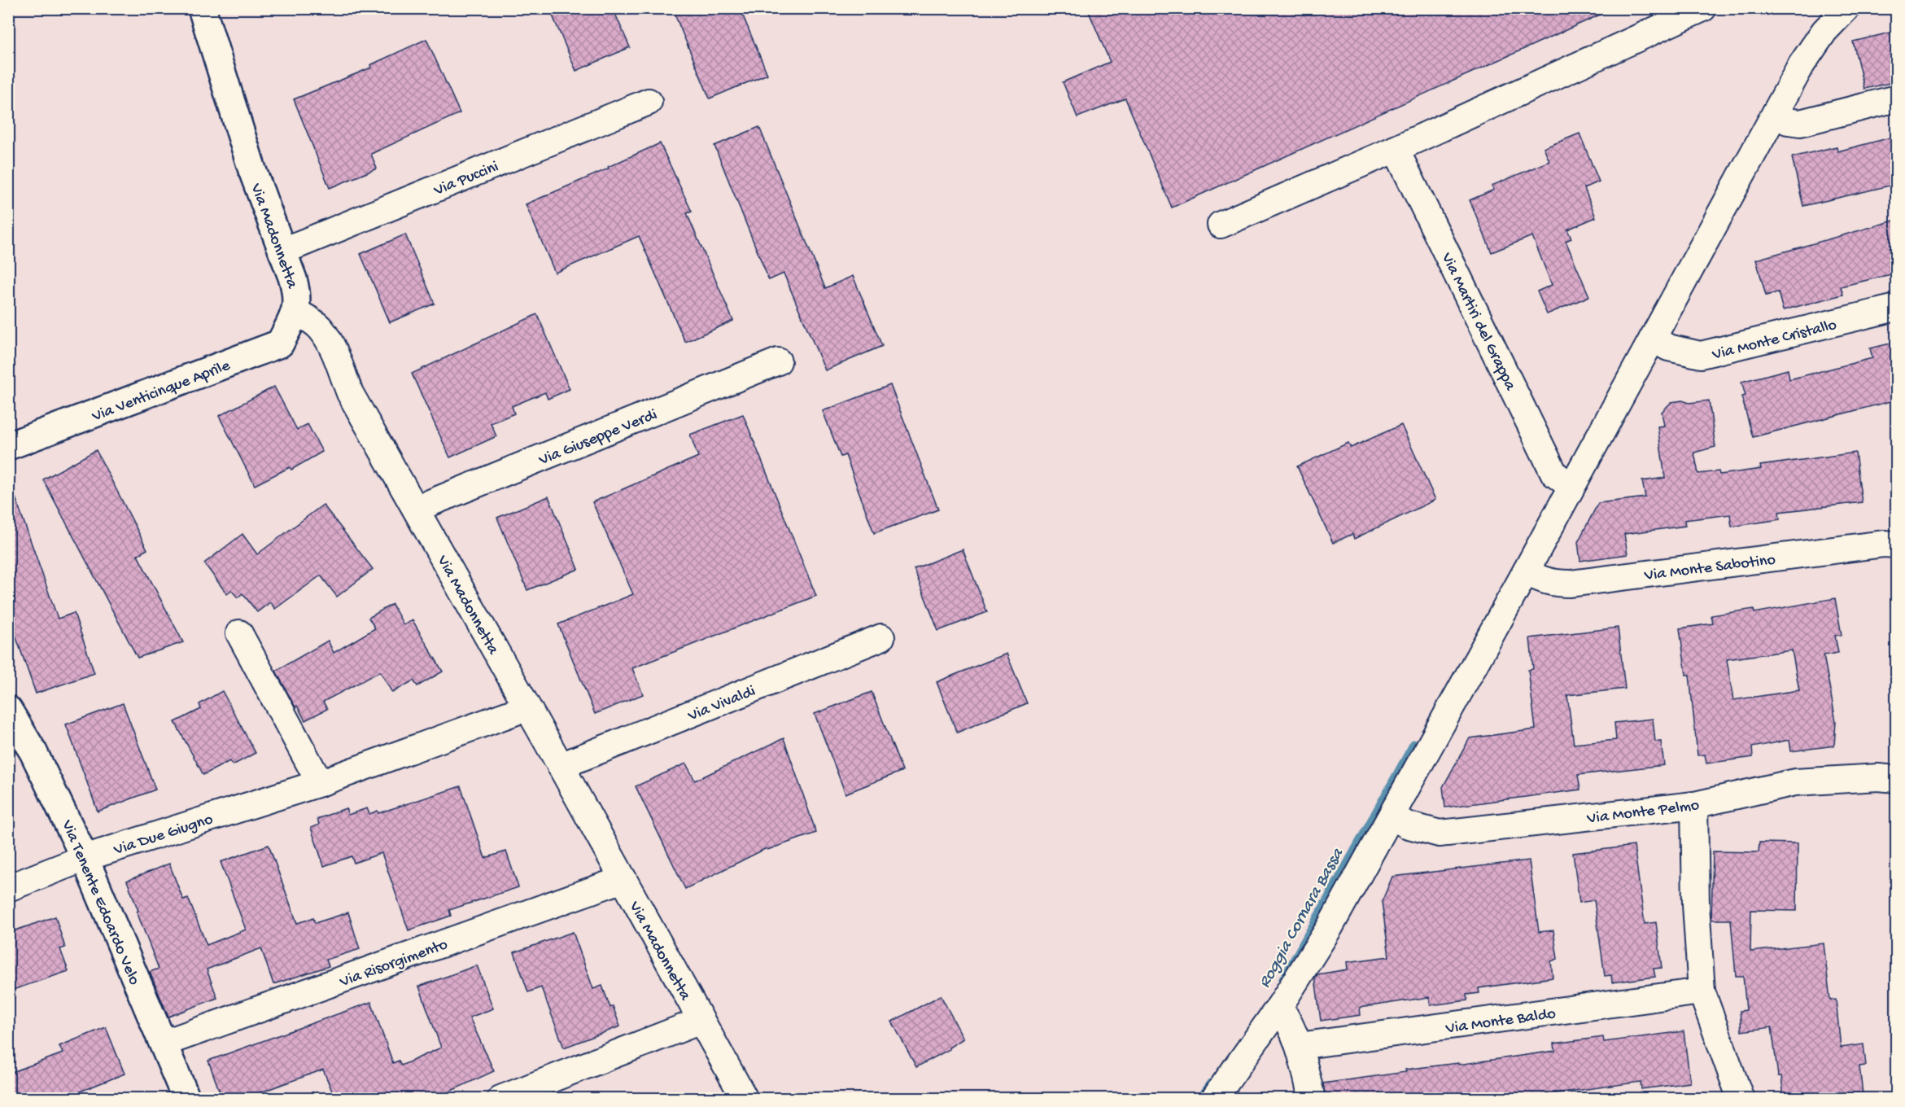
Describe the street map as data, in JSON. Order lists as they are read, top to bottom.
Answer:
{
  "streets": {
    "street": [
      "Via Puccini",
      "Via Madonnetta",
      "Via Martiri del Grappa",
      "Via Monte Cristallo",
      "Via Venticinque Aprile",
      "Via Giuseppe Verdi",
      "Via Monte Sabotino",
      "Via Vivaldi",
      "Via Monte Pelmo",
      "Via Due Giugno",
      "Via Tenente Edoardo Velo",
      "Via Risorgimento",
      "Via Monte Baldo"
    ]
  },
  "crossings": [
    ["Via Puccini", "Via Madonnetta"],
    ["Via Madonnetta", "Via Venticinque Aprile"],
    ["Via Madonnetta", "Via Giuseppe Verdi"],
    ["Via Madonnetta", "Via Vivaldi"],
    ["Via Madonnetta", "Via Due Giugno"],
    ["Via Madonnetta", "Via Risorgimento"],
    ["Via Due Giugno", "Via Tenente Edoardo Velo"],
    ["Via Tenente Edoardo Velo", "Via Risorgimento"]
  ],
  "water": ["Roggia Cornara Bassa"]
}
